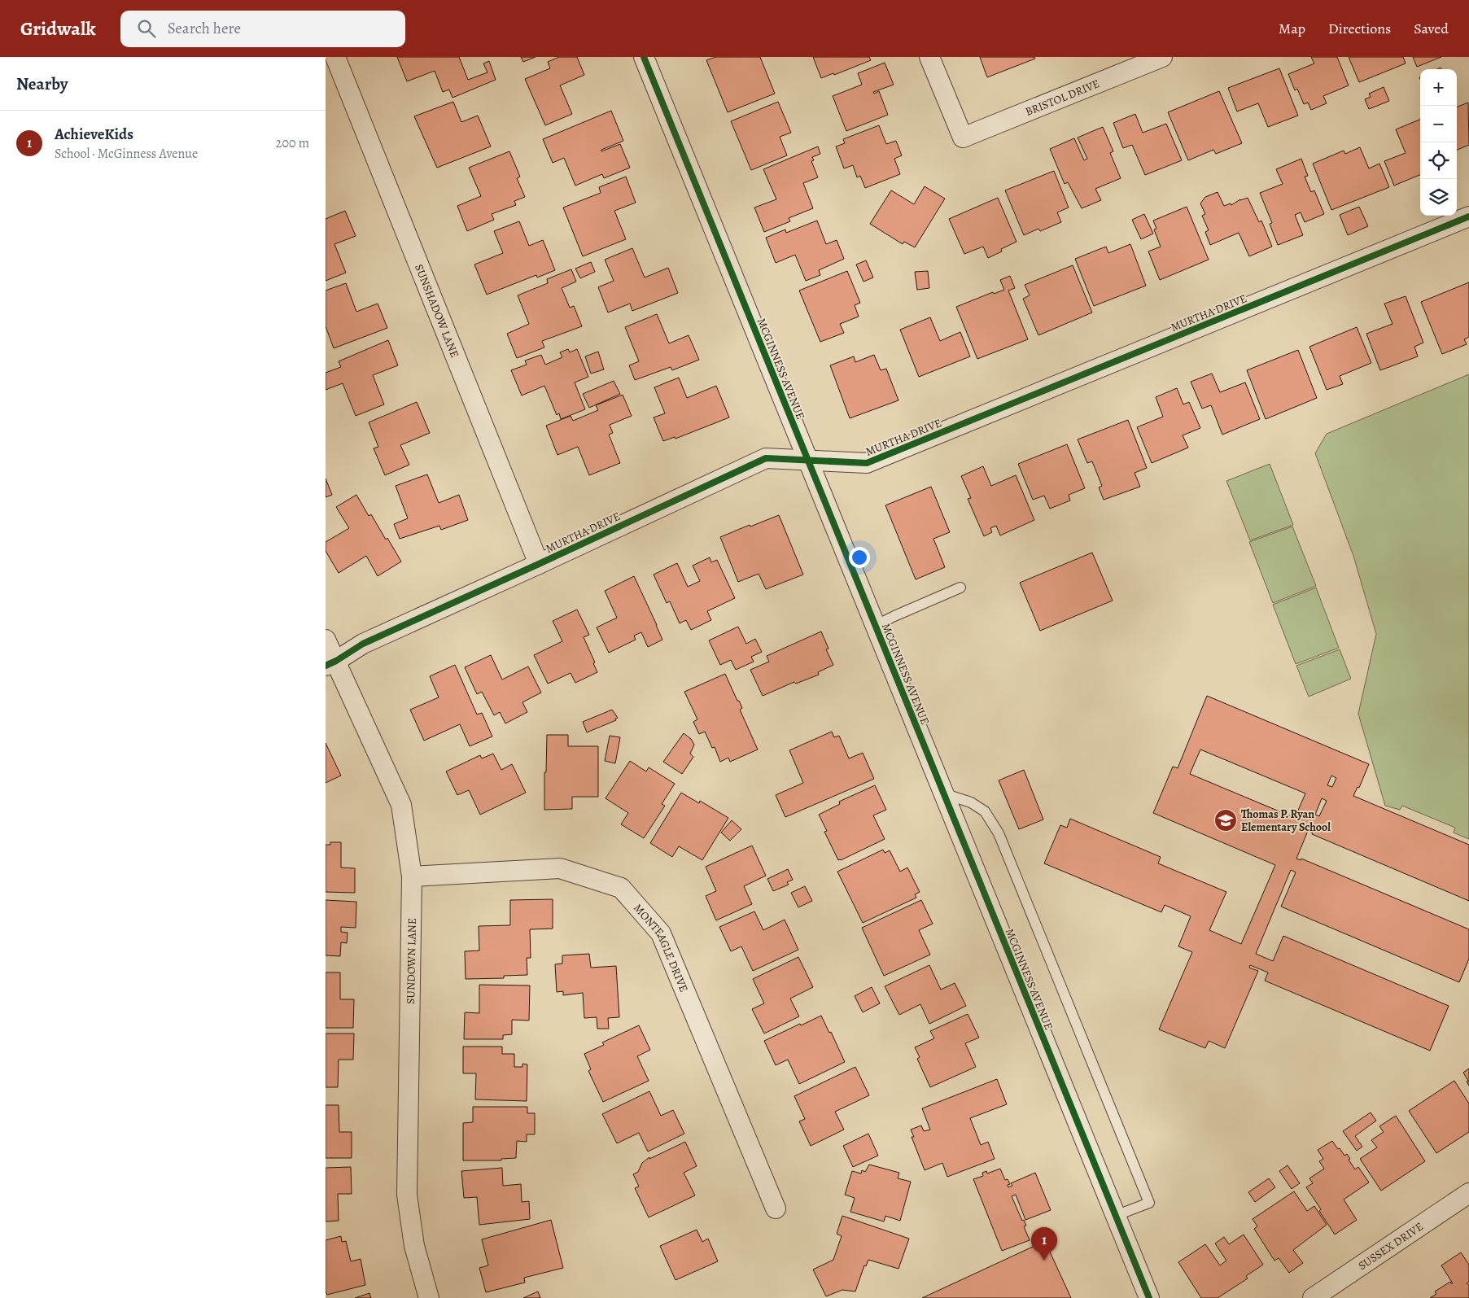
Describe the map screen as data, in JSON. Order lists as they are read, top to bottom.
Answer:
{
  "streets": {
    "street": [
      "BRISTOL DRIVE",
      "SUNSHADOW LANE",
      "MURTHA DRIVE",
      "MCGINNESS AVENUE",
      "MONTEAGLE DRIVE",
      "SUNDOWN LANE",
      "SUSSEX DRIVE"
    ]
  },
  "crossings": [
    ["SUNSHADOW LANE", "MURTHA DRIVE"],
    ["MURTHA DRIVE", "MCGINNESS AVENUE"],
    ["MURTHA DRIVE", "SUNDOWN LANE"],
    ["MONTEAGLE DRIVE", "SUNDOWN LANE"]
  ],
  "places": {
    "school or university": ["Thomas P. Ryan Elementary School"]
  },
  "page": {
    "header": "Gridwalk",
    "search": "Search here",
    "nav": ["Map", "Directions", "Saved"],
    "heading": "Nearby",
    "map_buttons": ["+", "−"],
    "list": [
      {
        "mark": "1",
        "name": "AchieveKids",
        "note": "School · McGinness Avenue",
        "value": "200 m"
      }
    ],
    "pins": "1"
  }
}
